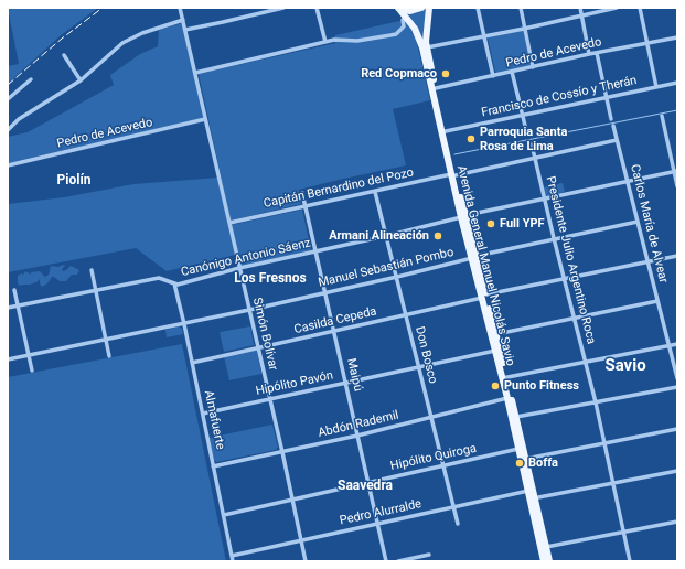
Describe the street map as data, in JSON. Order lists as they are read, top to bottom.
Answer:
{
  "streets": {
    "main road": ["Avenida General Manuel Nicolás Savio"],
    "street": [
      "Pedro de Acevedo",
      "Francisco de Cossío y Therán",
      "Capitán Bernardino del Pozo",
      "Carlos María de Alvear",
      "Canónigo Antonio Sáenz",
      "Presidente Julio Argentino Roca",
      "Manuel Sebastián Pombo",
      "Casilda Cepeda",
      "Simón Bolívar",
      "Don Bosco",
      "Maipú",
      "Hipólito Pavón",
      "Almafuerte",
      "Abdón Rademil",
      "Hipólito Quiroga",
      "Pedro Alurralde"
    ]
  },
  "crossings": [
    ["Pedro de Acevedo", "Avenida General Manuel Nicolás Savio"],
    ["Pedro de Acevedo", "Simón Bolívar"],
    ["Francisco de Cossío y Therán", "Avenida General Manuel Nicolás Savio"],
    ["Capitán Bernardino del Pozo", "Carlos María de Alvear"],
    ["Capitán Bernardino del Pozo", "Presidente Julio Argentino Roca"],
    ["Capitán Bernardino del Pozo", "Avenida General Manuel Nicolás Savio"],
    ["Capitán Bernardino del Pozo", "Simón Bolívar"],
    ["Capitán Bernardino del Pozo", "Don Bosco"],
    ["Capitán Bernardino del Pozo", "Maipú"],
    ["Carlos María de Alvear", "Canónigo Antonio Sáenz"],
    ["Carlos María de Alvear", "Manuel Sebastián Pombo"],
    ["Carlos María de Alvear", "Casilda Cepeda"],
    ["Canónigo Antonio Sáenz", "Presidente Julio Argentino Roca"],
    ["Canónigo Antonio Sáenz", "Avenida General Manuel Nicolás Savio"],
    ["Canónigo Antonio Sáenz", "Simón Bolívar"],
    ["Canónigo Antonio Sáenz", "Don Bosco"],
    ["Canónigo Antonio Sáenz", "Maipú"],
    ["Canónigo Antonio Sáenz", "Almafuerte"],
    ["Presidente Julio Argentino Roca", "Manuel Sebastián Pombo"],
    ["Presidente Julio Argentino Roca", "Casilda Cepeda"],
    ["Avenida General Manuel Nicolás Savio", "Manuel Sebastián Pombo"],
    ["Avenida General Manuel Nicolás Savio", "Casilda Cepeda"],
    ["Avenida General Manuel Nicolás Savio", "Hipólito Pavón"],
    ["Avenida General Manuel Nicolás Savio", "Abdón Rademil"],
    ["Avenida General Manuel Nicolás Savio", "Hipólito Quiroga"],
    ["Avenida General Manuel Nicolás Savio", "Pedro Alurralde"],
    ["Manuel Sebastián Pombo", "Simón Bolívar"],
    ["Manuel Sebastián Pombo", "Don Bosco"],
    ["Manuel Sebastián Pombo", "Maipú"],
    ["Manuel Sebastián Pombo", "Almafuerte"],
    ["Casilda Cepeda", "Simón Bolívar"],
    ["Casilda Cepeda", "Don Bosco"],
    ["Casilda Cepeda", "Maipú"],
    ["Casilda Cepeda", "Almafuerte"],
    ["Simón Bolívar", "Hipólito Pavón"],
    ["Simón Bolívar", "Abdón Rademil"],
    ["Simón Bolívar", "Hipólito Quiroga"],
    ["Simón Bolívar", "Pedro Alurralde"],
    ["Don Bosco", "Hipólito Pavón"],
    ["Don Bosco", "Abdón Rademil"],
    ["Don Bosco", "Hipólito Quiroga"],
    ["Don Bosco", "Pedro Alurralde"],
    ["Maipú", "Hipólito Pavón"],
    ["Maipú", "Abdón Rademil"],
    ["Maipú", "Hipólito Quiroga"],
    ["Maipú", "Pedro Alurralde"],
    ["Hipólito Pavón", "Almafuerte"],
    ["Almafuerte", "Abdón Rademil"],
    ["Almafuerte", "Hipólito Quiroga"],
    ["Almafuerte", "Pedro Alurralde"]
  ],
  "districts": [
    "Piolín",
    "Los Fresnos",
    "Savio",
    "Saavedra"
  ],
  "places": [
    "Red Copmaco",
    "Parroquia Santa Rosa de Lima",
    "Full YPF",
    "Armani Alineación",
    "Punto Fitness",
    "Boffa"
  ]
}
